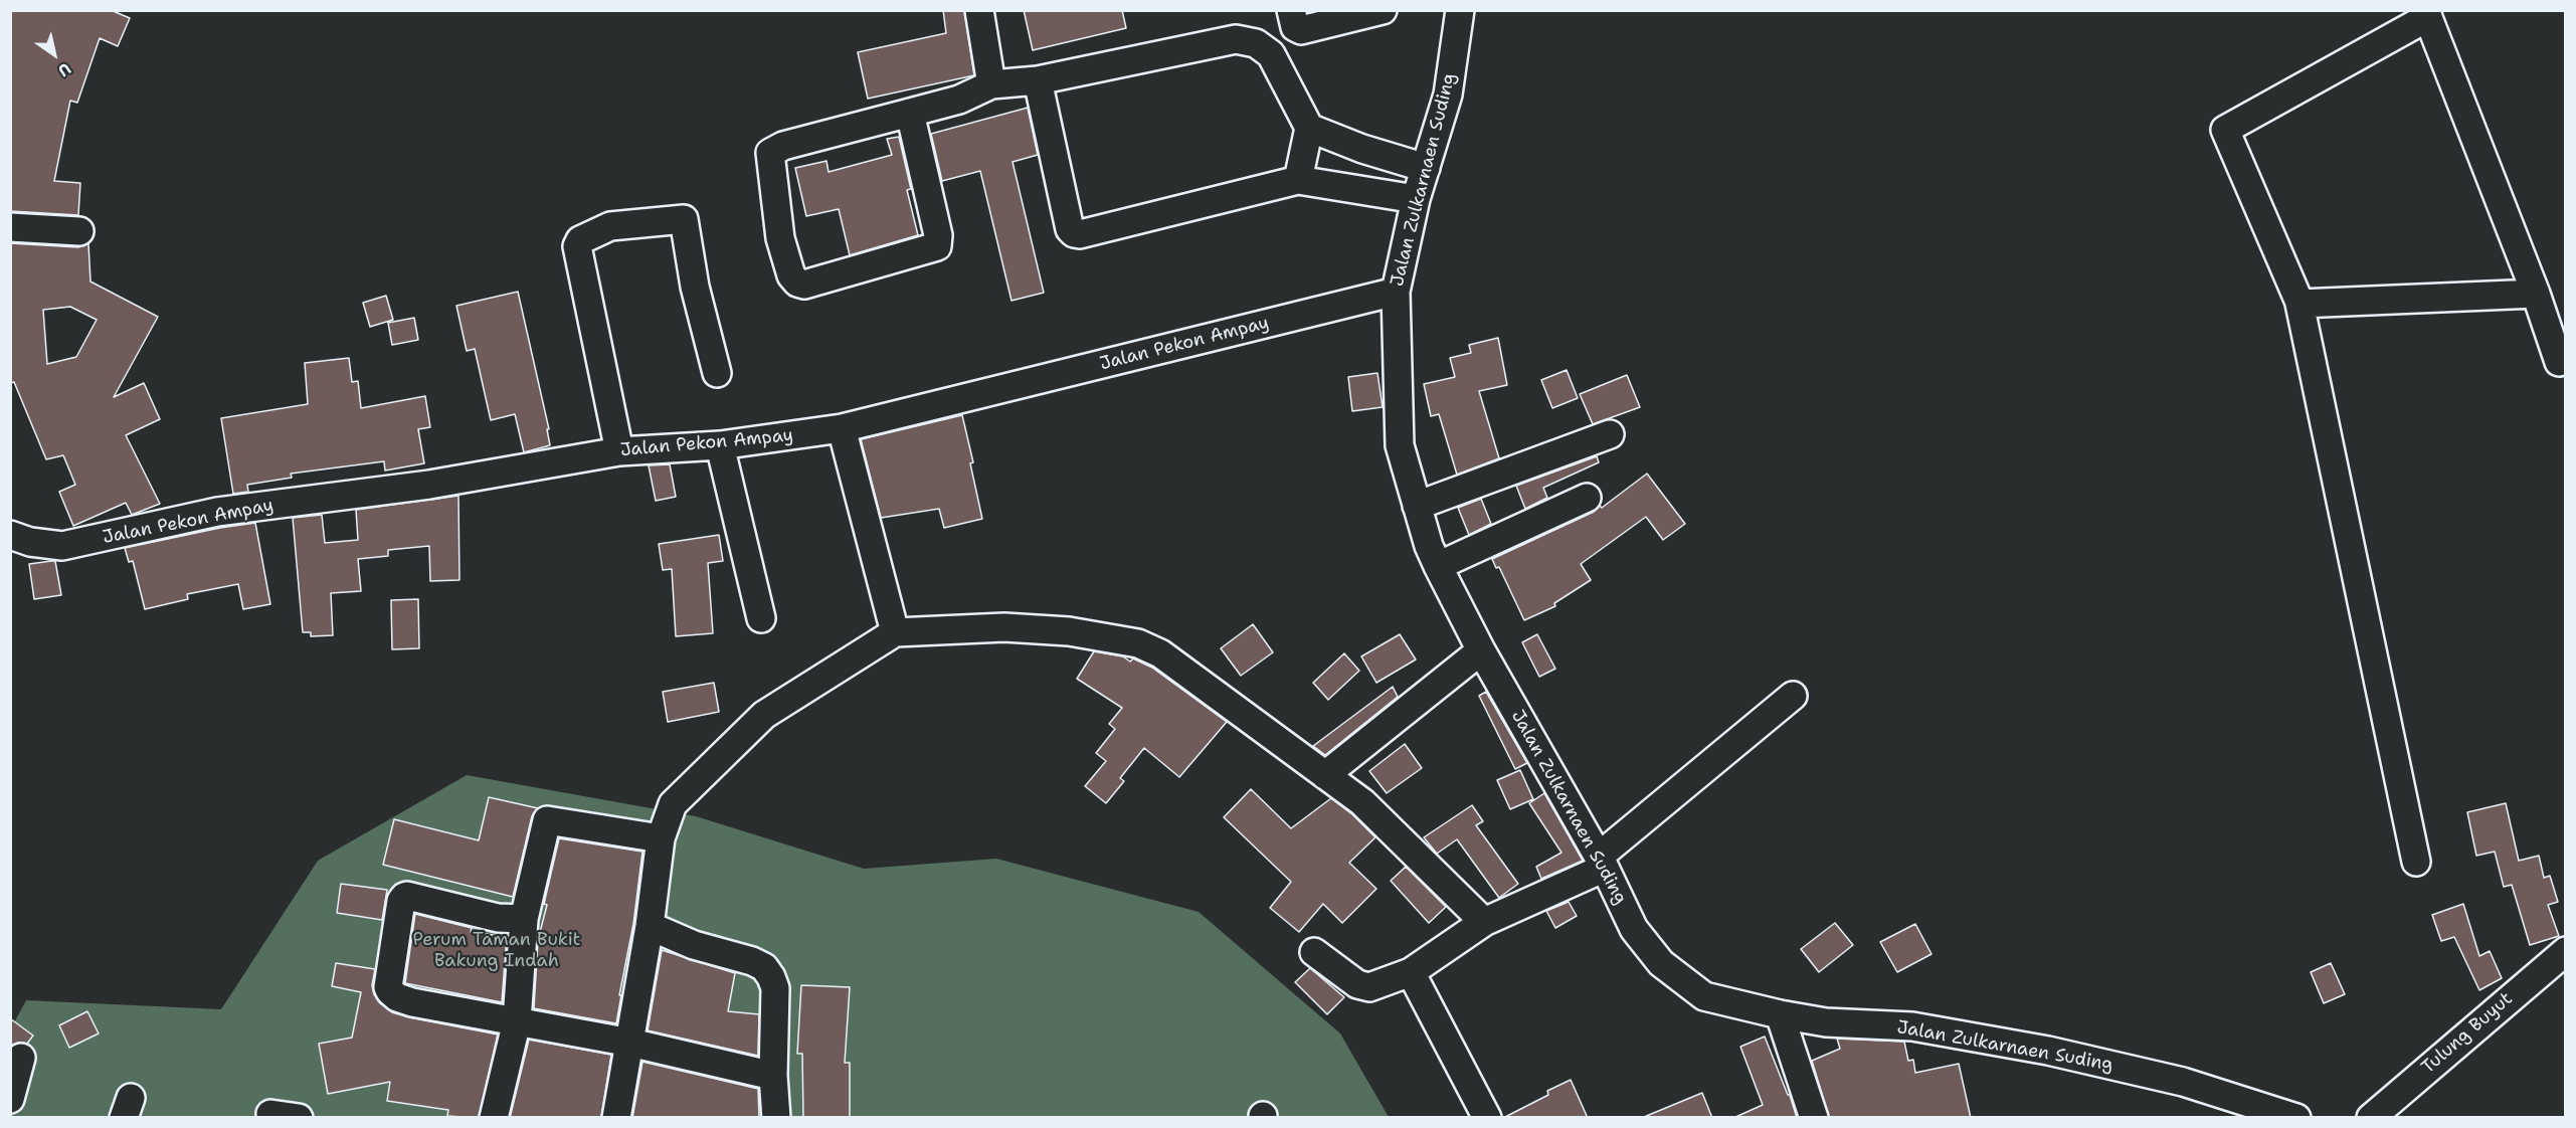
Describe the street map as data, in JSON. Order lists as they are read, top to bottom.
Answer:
{
  "streets": {
    "street": ["Jalan Zulkarnaen Suding", "Jalan Pekon Ampay", "Tulung Buyut"]
  },
  "crossings": [
    ["Jalan Zulkarnaen Suding", "Jalan Pekon Ampay"]
  ],
  "parks": ["Perum Taman Bukit Bakung Indah"],
  "north": "bottom right"
}
